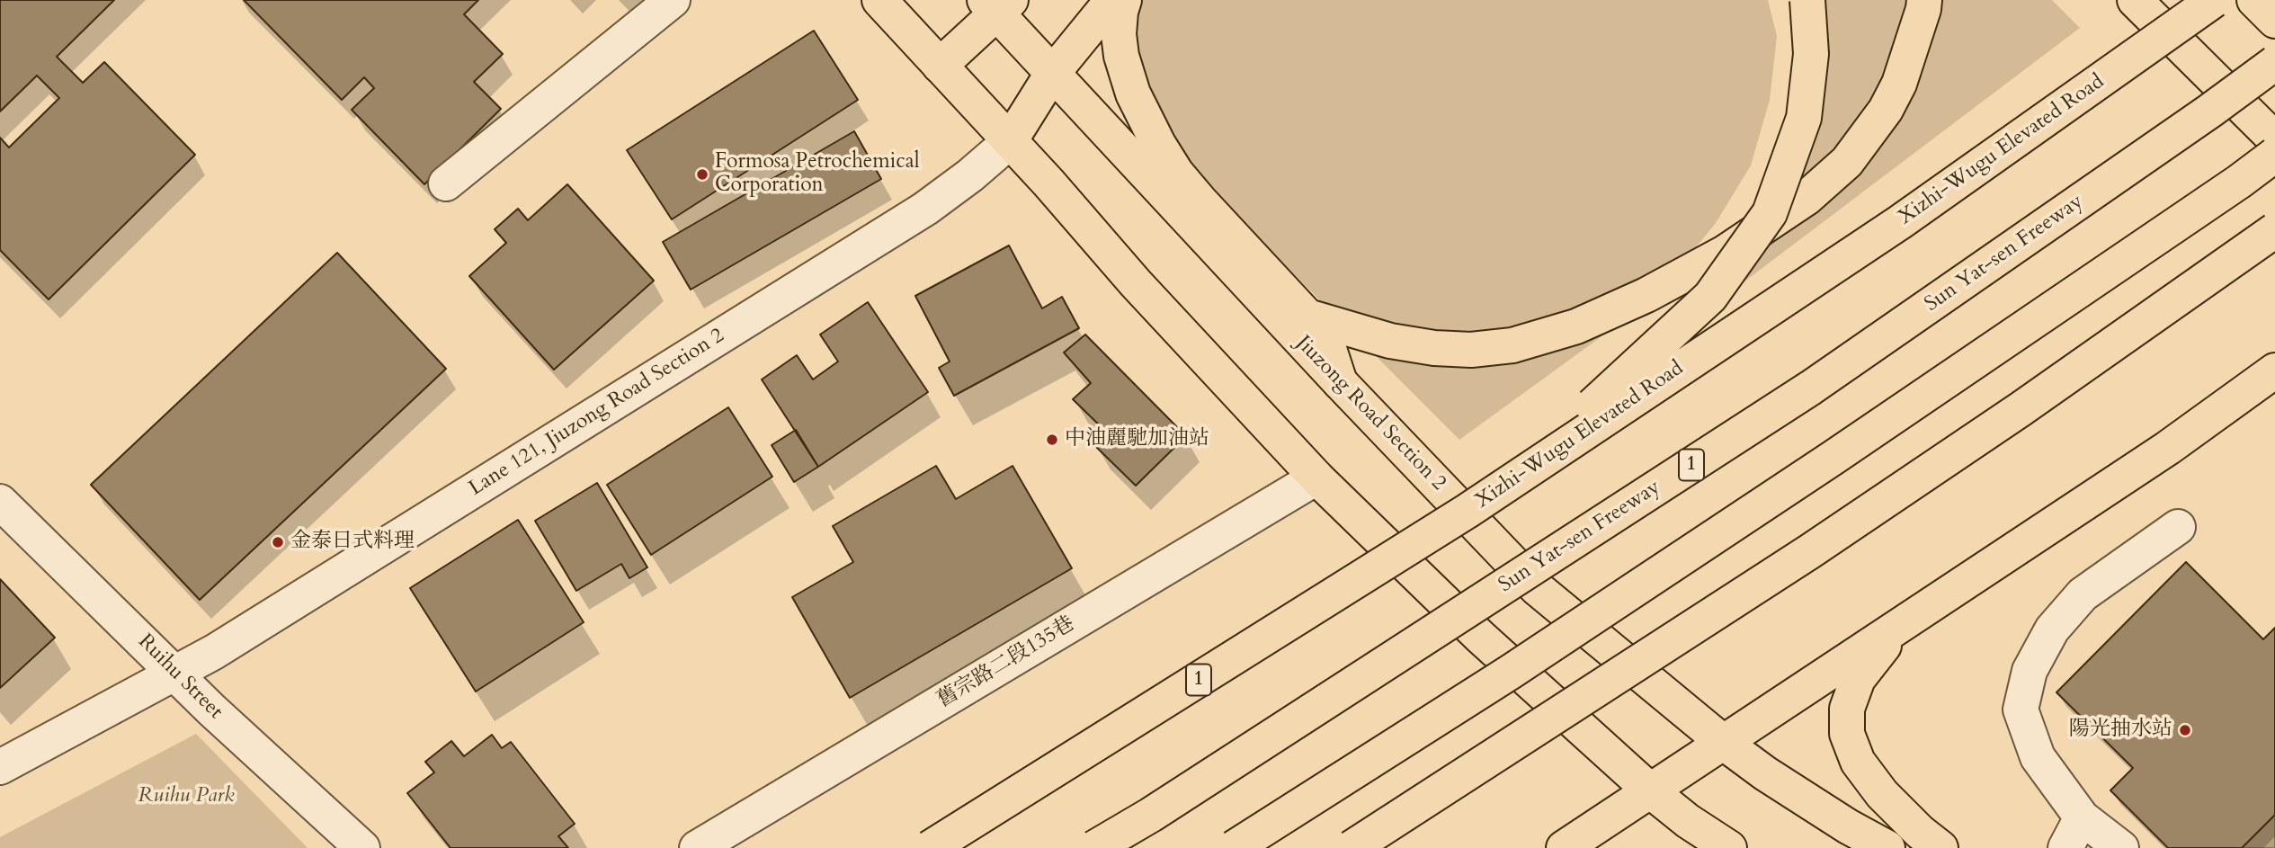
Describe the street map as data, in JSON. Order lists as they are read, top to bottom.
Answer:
{
  "streets": {
    "main road": [
      "Xizhi-Wugu Elevated Road",
      "Sun Yat-sen Freeway",
      "Jiuzong Road Section 2",
      "1"
    ],
    "street": ["Lane 121, Jiuzong Road Section 2", "舊宗路二段135巷", "Ruihu Street"]
  },
  "crossings": [
    ["Lane 121, Jiuzong Road Section 2", "Ruihu Street"]
  ],
  "parks": ["Ruihu Park"],
  "places": [
    "Formosa Petrochemical Corporation",
    "中油麗馳加油站",
    "金泰日式料理",
    "陽光抽水站"
  ]
}
